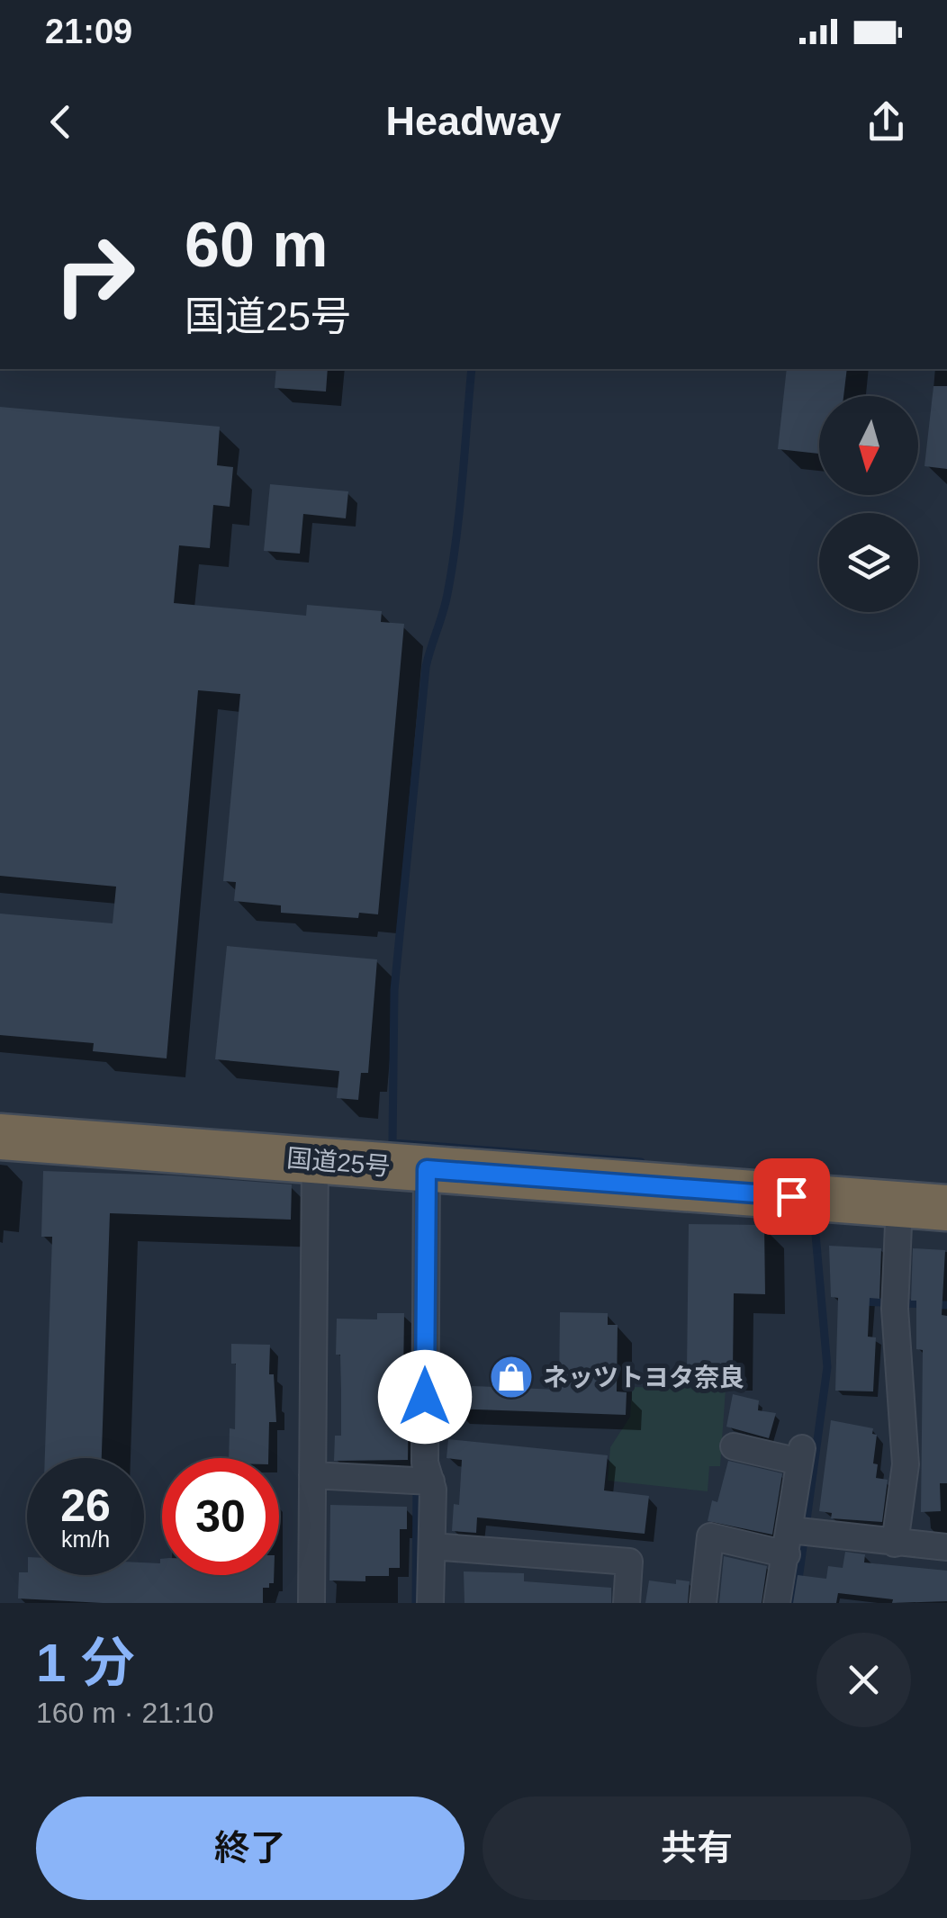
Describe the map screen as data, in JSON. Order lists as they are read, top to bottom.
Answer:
{
  "streets": {
    "highway": ["国道25号"]
  },
  "places": {
    "shop": ["ネッツトヨタ奈良"]
  },
  "north": "bottom",
  "page": {
    "status": "21:09",
    "header": "Headway",
    "turn": ["60 m", "国道25号"],
    "speed": "26 km/h",
    "limit": "30",
    "heading": ["1 分", "160 m · 21:10"],
    "buttons": ["終了", "共有"]
  }
}
